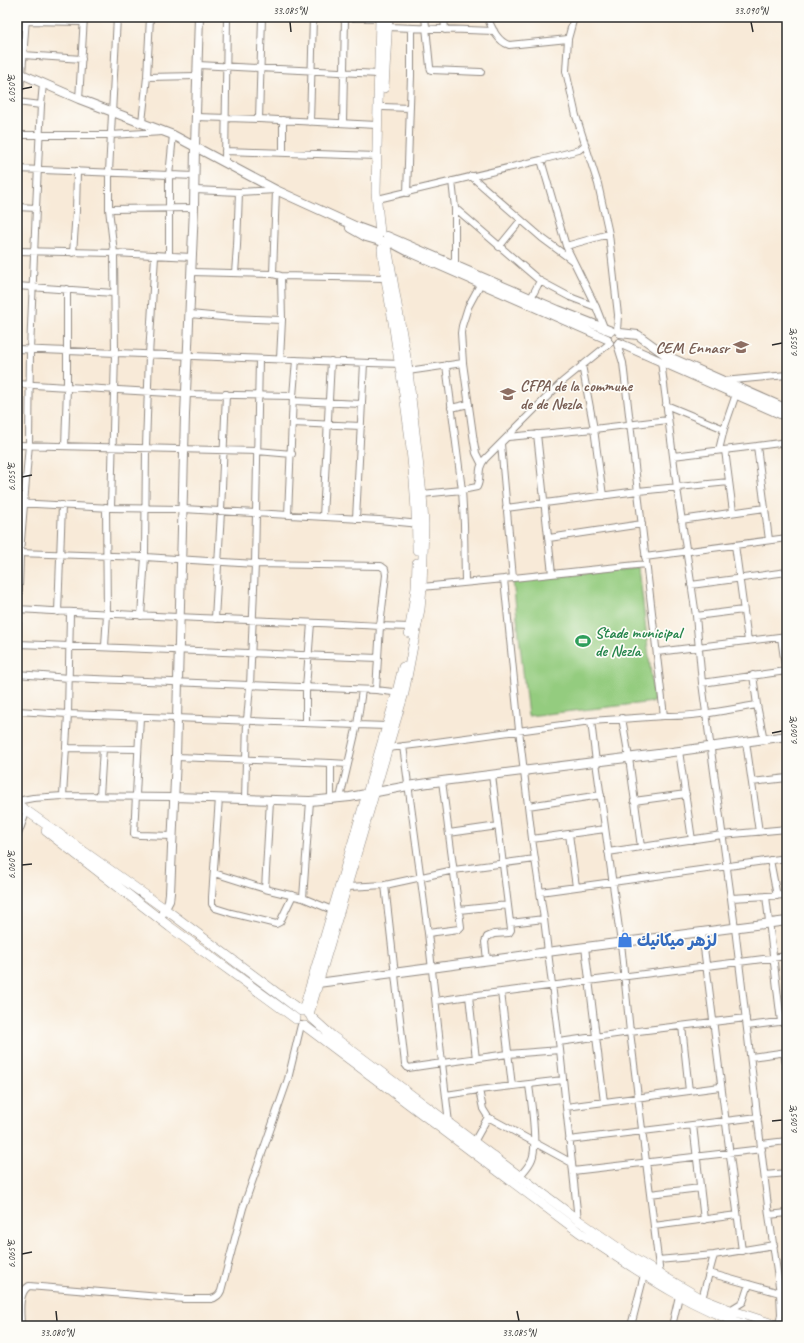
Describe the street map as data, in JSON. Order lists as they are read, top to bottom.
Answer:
{
  "places": {
    "school or university": ["CEM Ennasr", "CFPA de la commune de de Nezla"],
    "sports": ["Stade municipal de Nezla"],
    "shop": ["لزهر ميكانيك"]
  },
  "coordinates": [
    "33.085°N",
    "33.090°N",
    "6.050°E",
    "6.055°E",
    "6.060°E",
    "6.065°E",
    "33.080°N"
  ]
}
